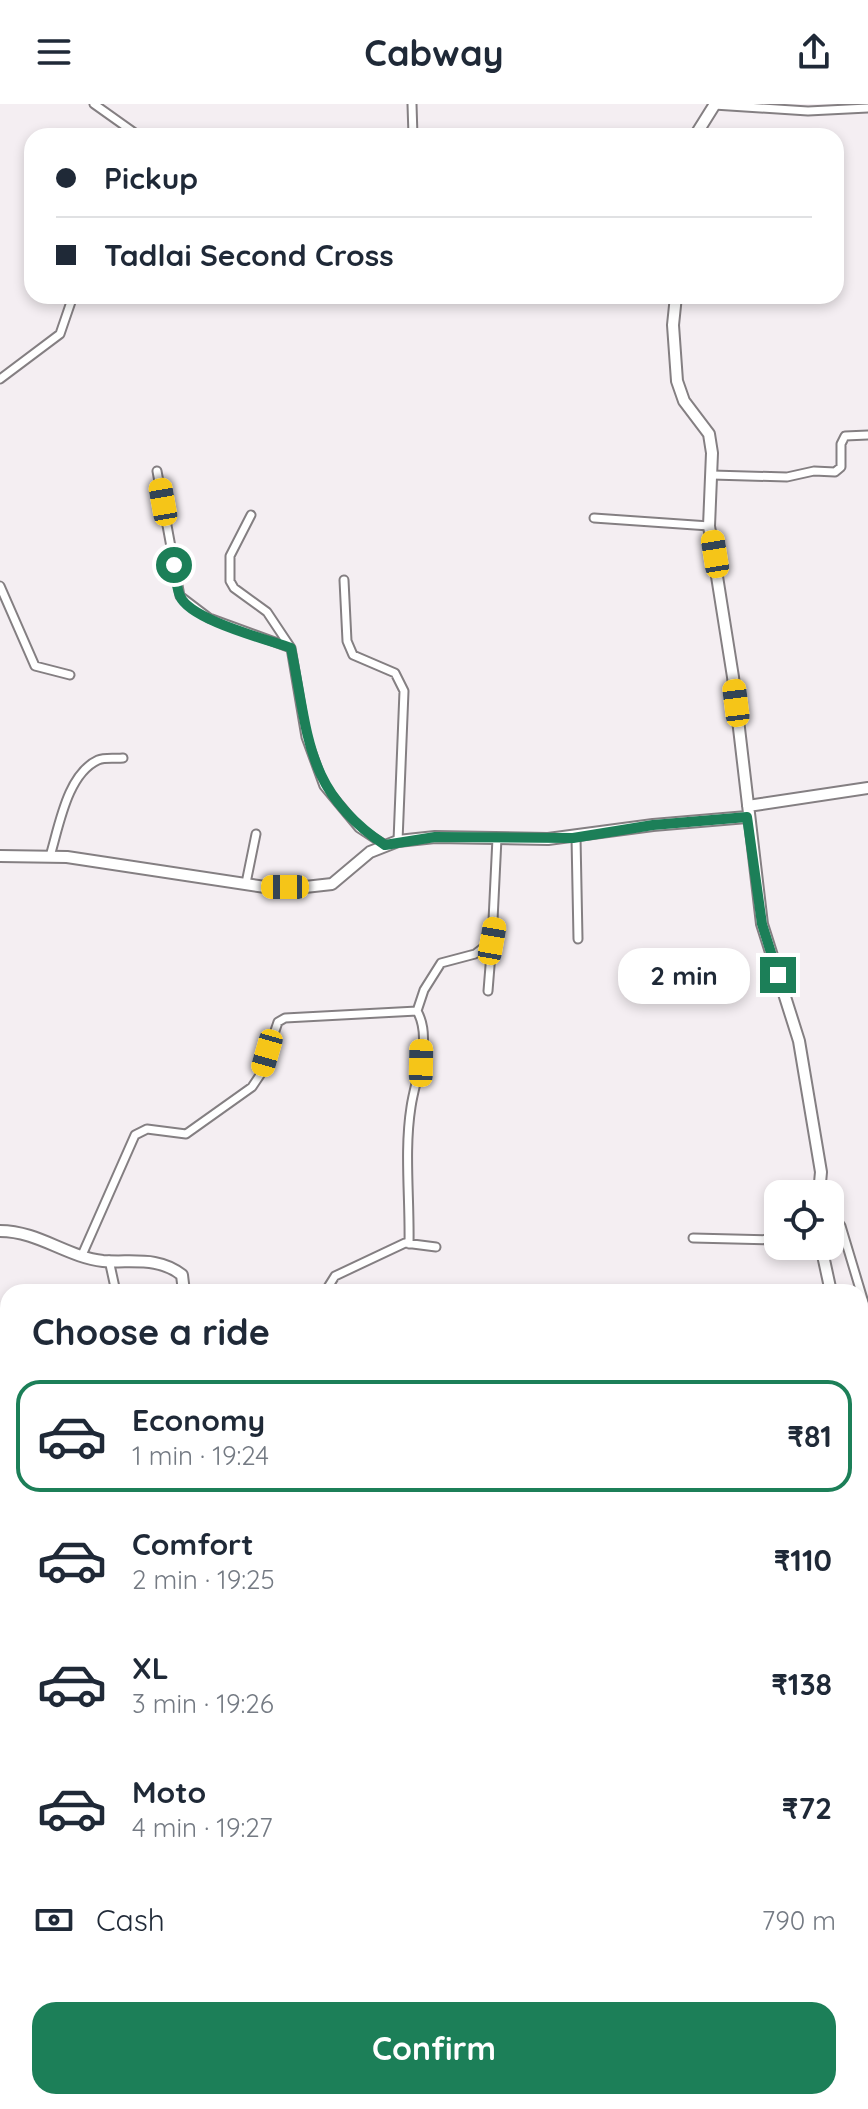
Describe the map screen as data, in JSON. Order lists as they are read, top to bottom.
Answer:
{
  "page": {
    "header": "Cabway",
    "banner": ["Pickup", "Tadlai Second Cross"],
    "bubble": "2 min",
    "heading": "Choose a ride",
    "list": [
      {
        "name": "Economy",
        "note": "1 min · 19:24",
        "value": "₹81"
      },
      {
        "name": "Comfort",
        "note": "2 min · 19:25",
        "value": "₹110"
      },
      {
        "name": "XL",
        "note": "3 min · 19:26",
        "value": "₹138"
      },
      {
        "name": "Moto",
        "note": "4 min · 19:27",
        "value": "₹72"
      }
    ],
    "pay": ["Cash", "790 m"],
    "buttons": "Confirm"
  }
}
